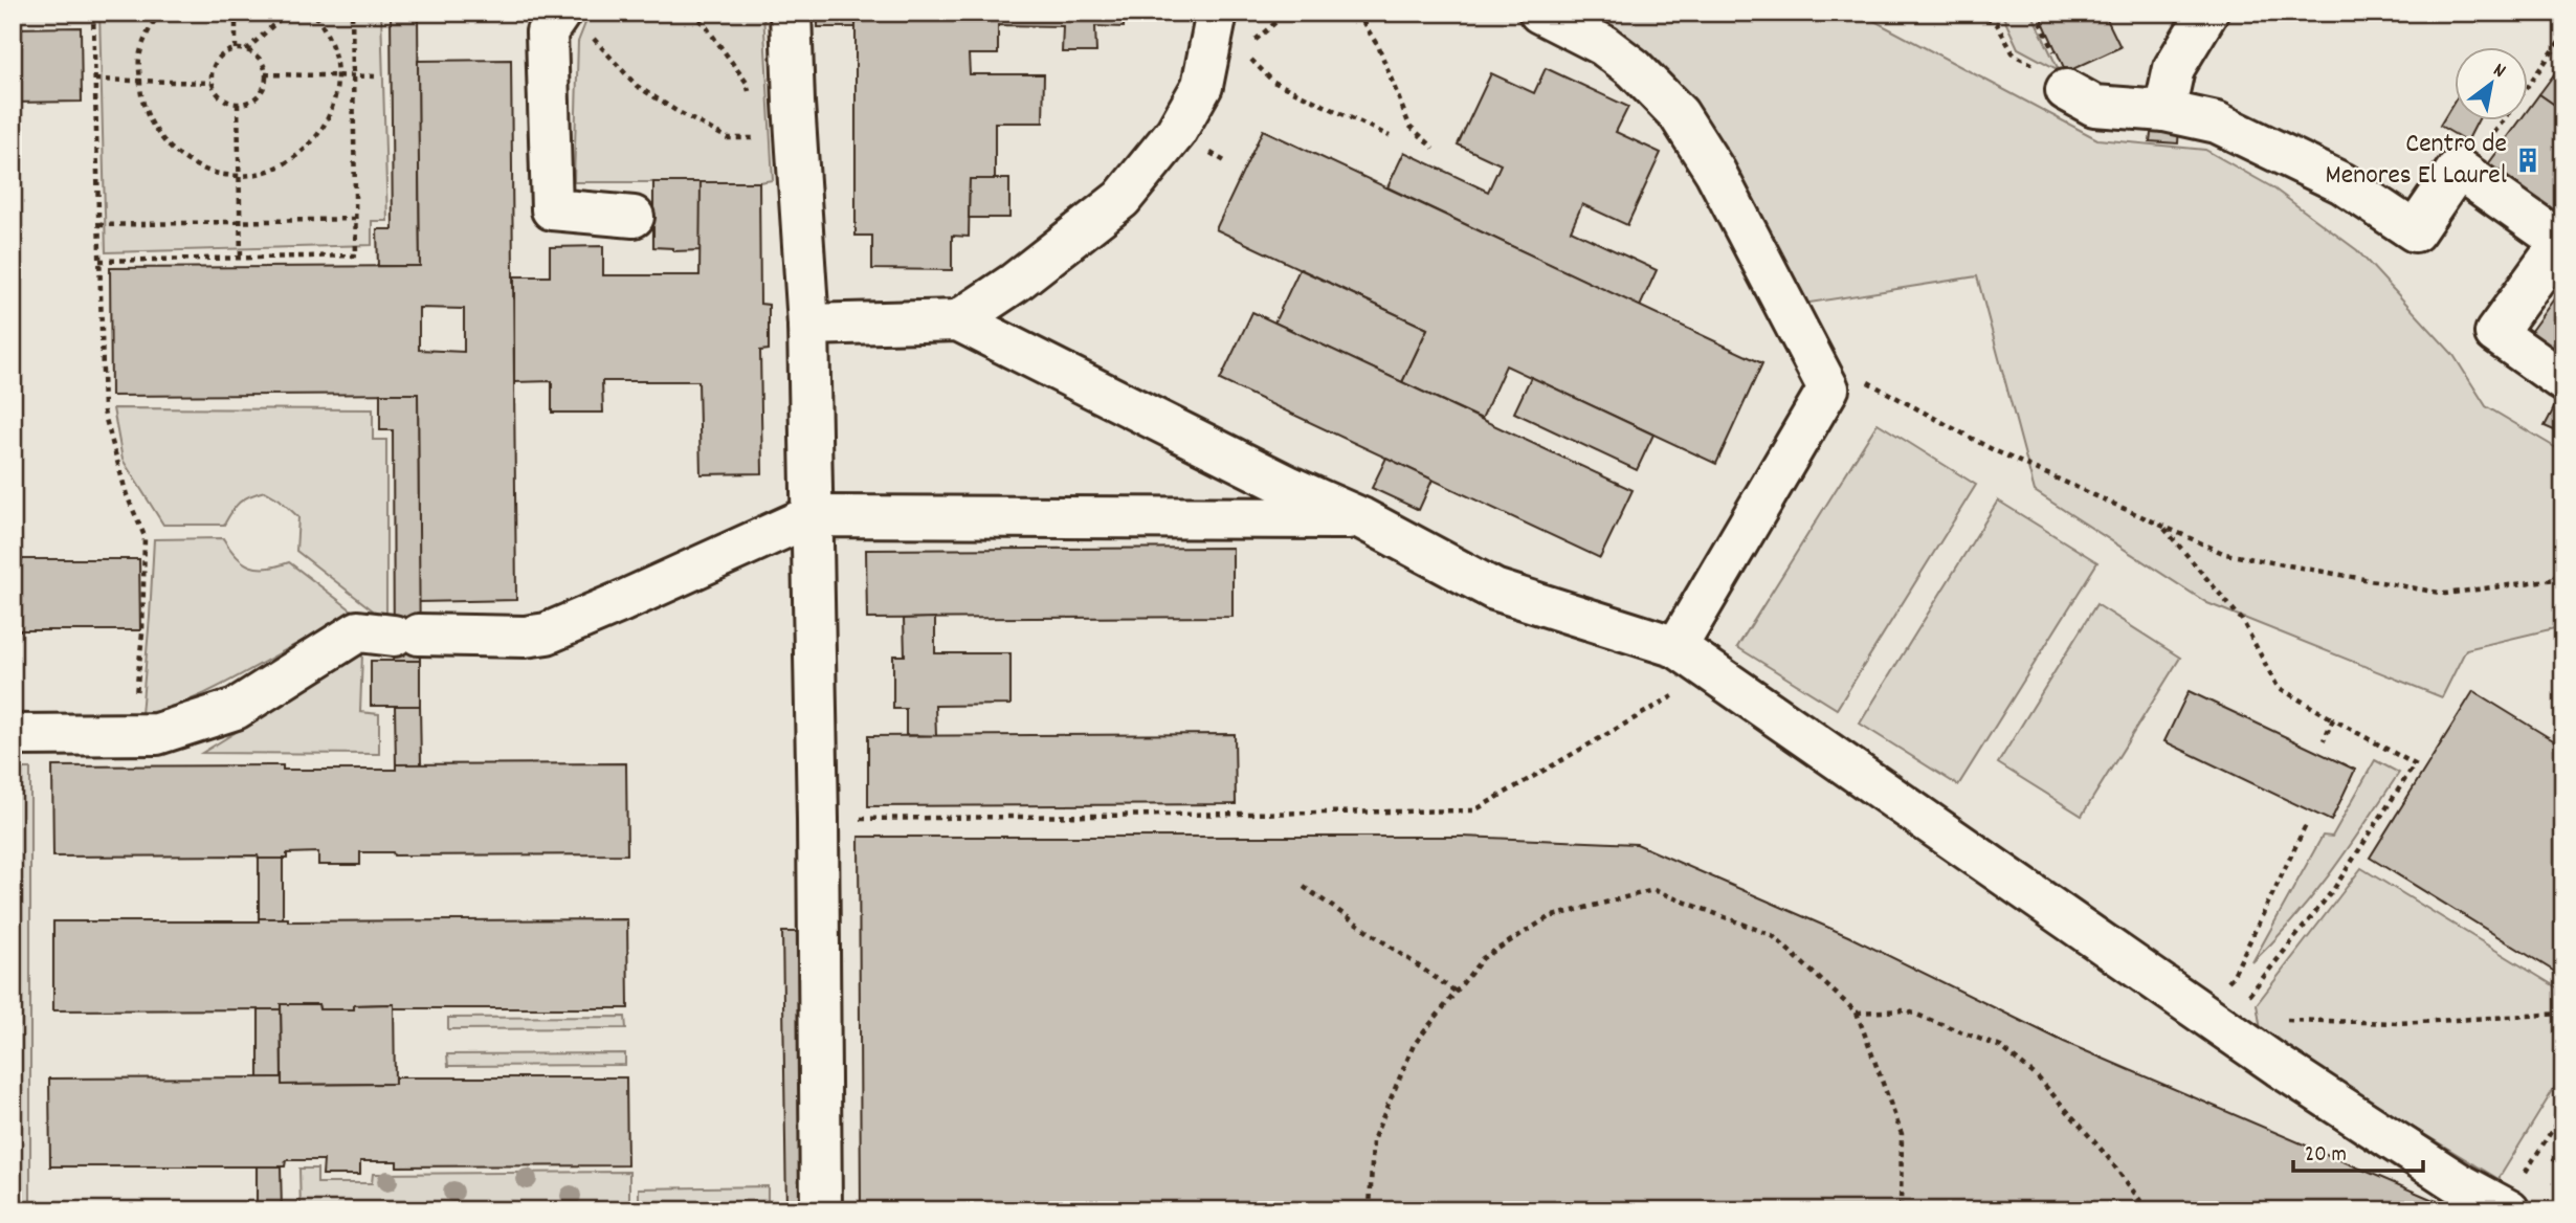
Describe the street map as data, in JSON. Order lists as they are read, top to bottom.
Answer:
{
  "places": {
    "building": ["Centro de Menores El Laurel"]
  },
  "scale_bar": "20 m",
  "north": "top right"
}
